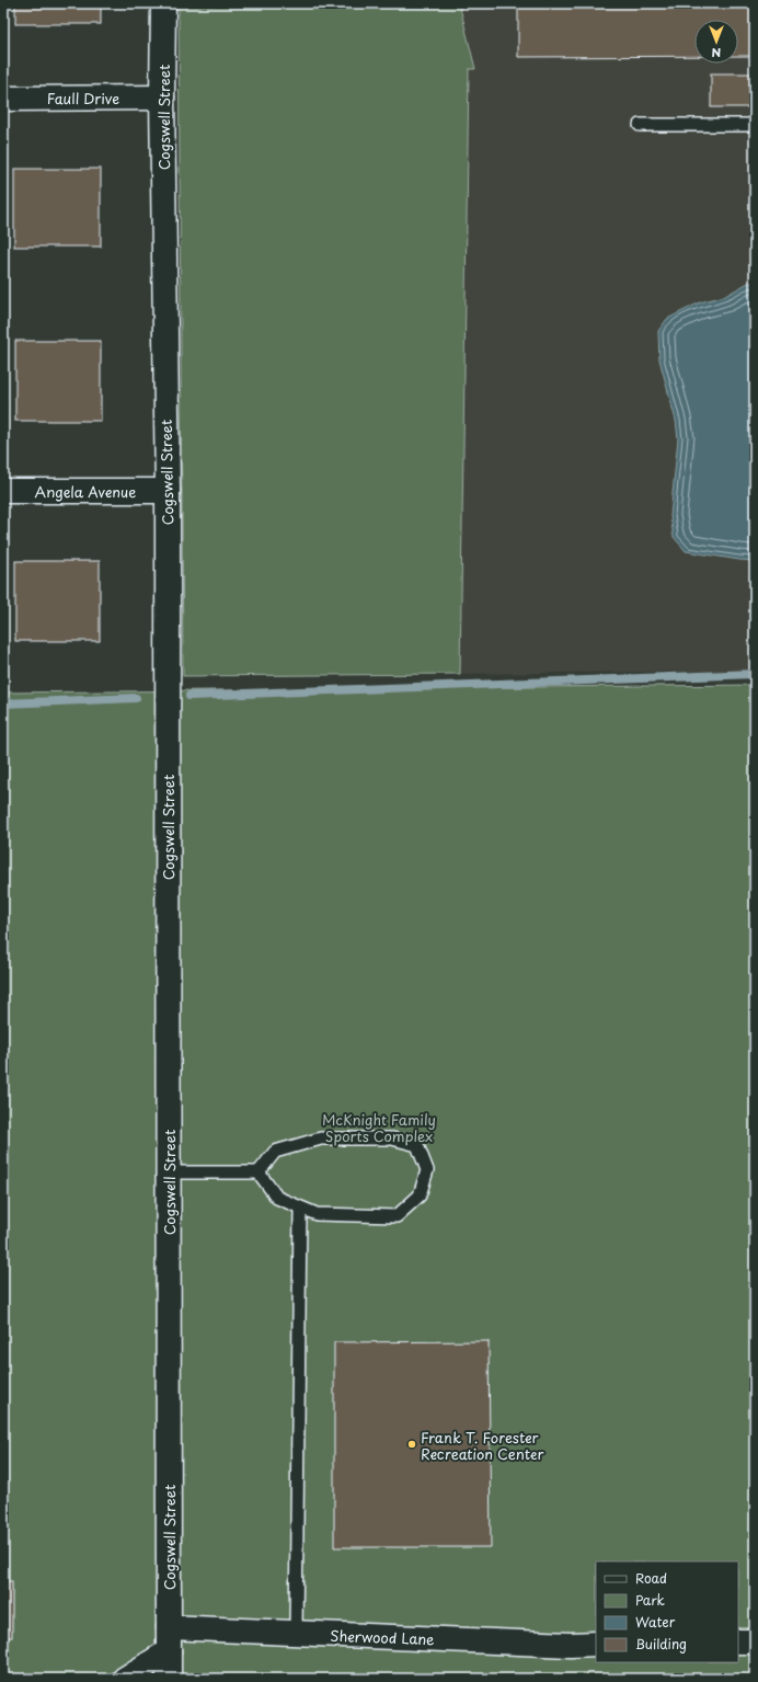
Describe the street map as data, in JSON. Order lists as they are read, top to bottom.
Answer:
{
  "streets": {
    "street": [
      "Faull Drive",
      "Cogswell Street",
      "Angela Avenue",
      "Sherwood Lane"
    ]
  },
  "crossings": [
    ["Faull Drive", "Cogswell Street"],
    ["Cogswell Street", "Angela Avenue"],
    ["Cogswell Street", "Sherwood Lane"]
  ],
  "parks": ["McKnight Family Sports Complex"],
  "places": ["Frank T. Forester Recreation Center"],
  "legend": [
    "Road",
    "Park",
    "Water",
    "Building"
  ],
  "north": "bottom"
}
